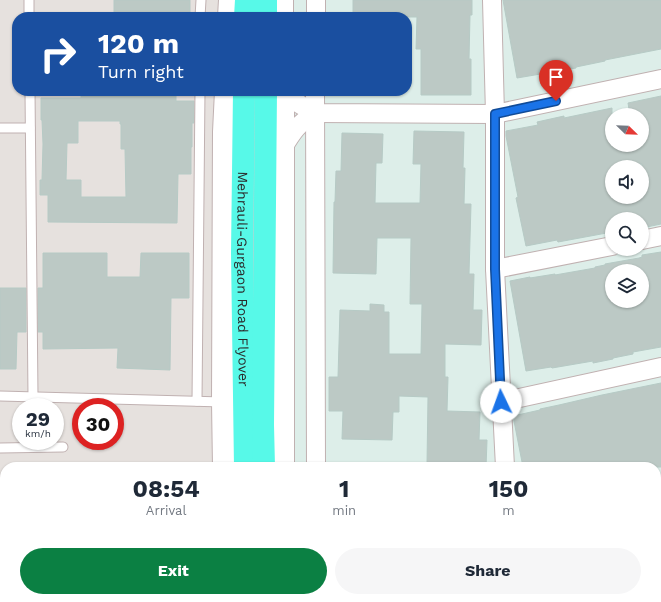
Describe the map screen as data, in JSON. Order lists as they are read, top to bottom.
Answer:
{
  "streets": {
    "main road": ["Mehrauli-Gurgaon Road Flyover"]
  },
  "north": "bottom right",
  "page": {
    "turn": ["120 m", "Turn right"],
    "speed": "29 km/h",
    "limit": "30",
    "eta": [
      "08:54",
      "Arrival",
      "1",
      "min",
      "150",
      "m"
    ],
    "buttons": ["Exit", "Share"]
  }
}
